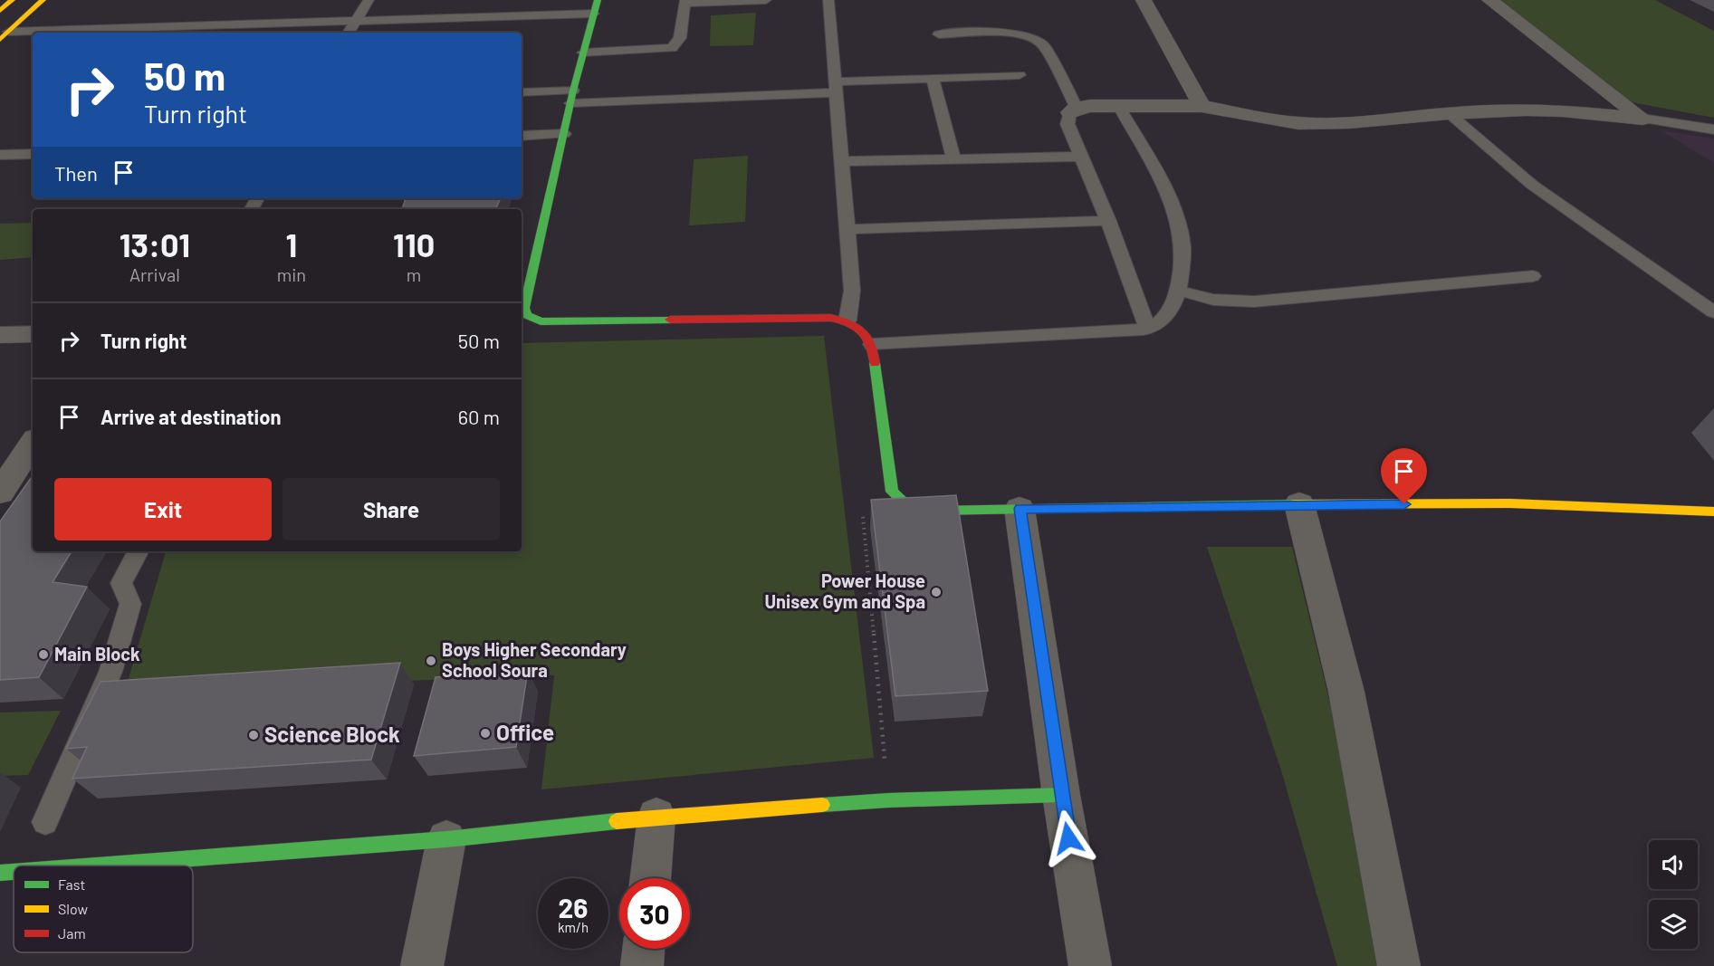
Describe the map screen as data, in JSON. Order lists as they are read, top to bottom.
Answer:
{
  "places": [
    "Power House Unisex Gym and Spa",
    "Main Block",
    "Boys Higher Secondary School Soura",
    "Office",
    "Science Block"
  ],
  "legend": ["Fast", "Slow", "Jam"],
  "page": {
    "turn": ["50 m", "Turn right"],
    "then": "Then",
    "eta": [
      "13:01",
      "Arrival",
      "1",
      "min",
      "110",
      "m"
    ],
    "list": [
      {
        "name": "Turn right",
        "value": "50 m"
      },
      {
        "name": "Arrive at destination",
        "value": "60 m"
      }
    ],
    "buttons": ["Exit", "Share"],
    "speed": "26 km/h",
    "limit": "30"
  }
}
